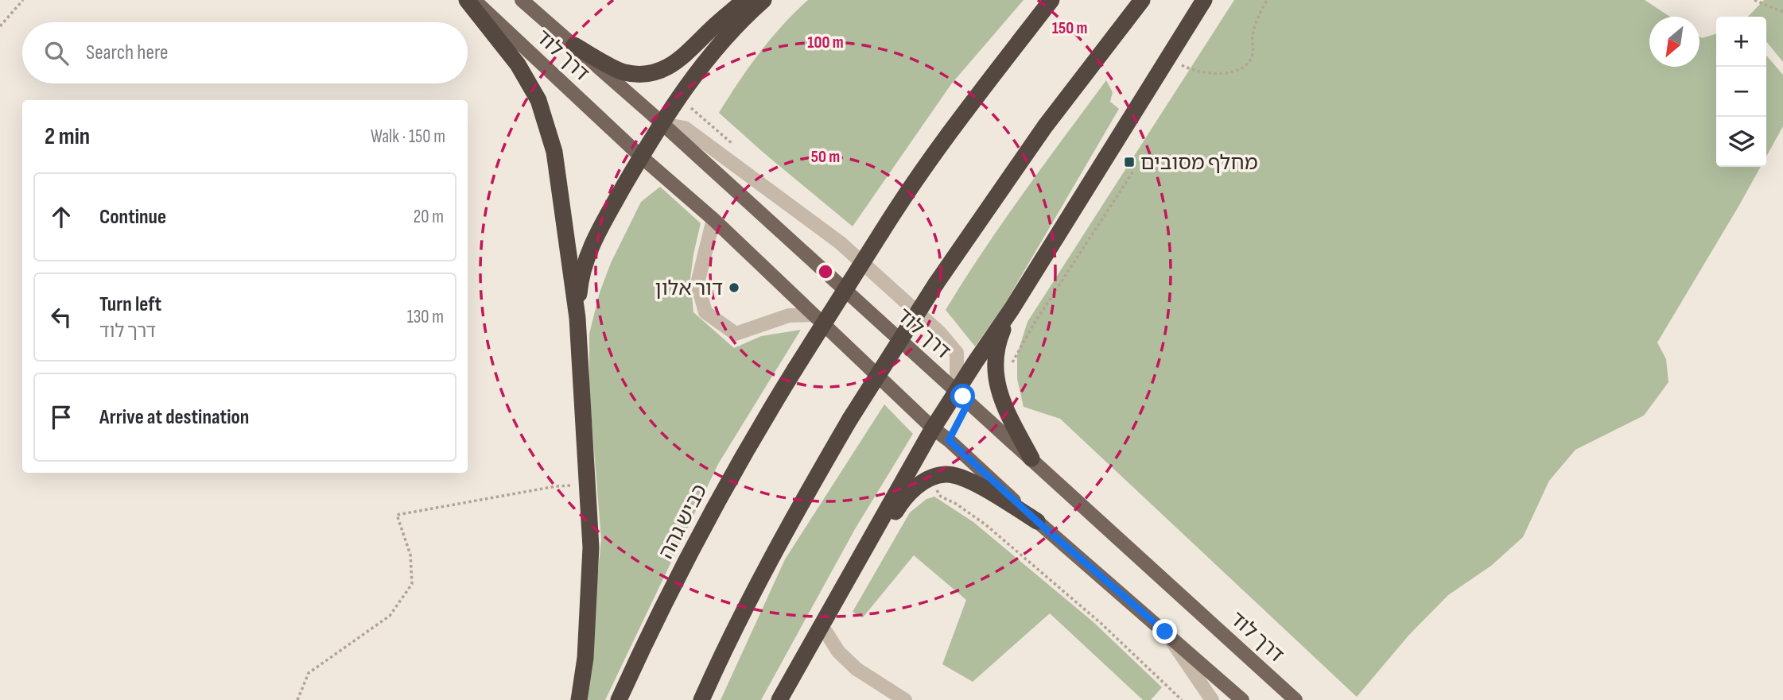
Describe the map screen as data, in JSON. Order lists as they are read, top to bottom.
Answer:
{
  "streets": {
    "highway": ["כביש גהה"],
    "main road": ["דרך לוד"]
  },
  "places": {
    "transit": ["מחלף מסובים"],
    "other": ["דור אלון"]
  },
  "north": "bottom left",
  "page": {
    "map_buttons": ["+", "−"],
    "search": "Search here",
    "heading": ["2 min", "Walk · 150 m"],
    "list": [
      ["Continue", "20 m"],
      ["Turn left", "דרך לוד", "130 m"],
      "Arrive at destination"
    ]
  },
  "rings": ["150 m", "100 m", "50 m"]
}
